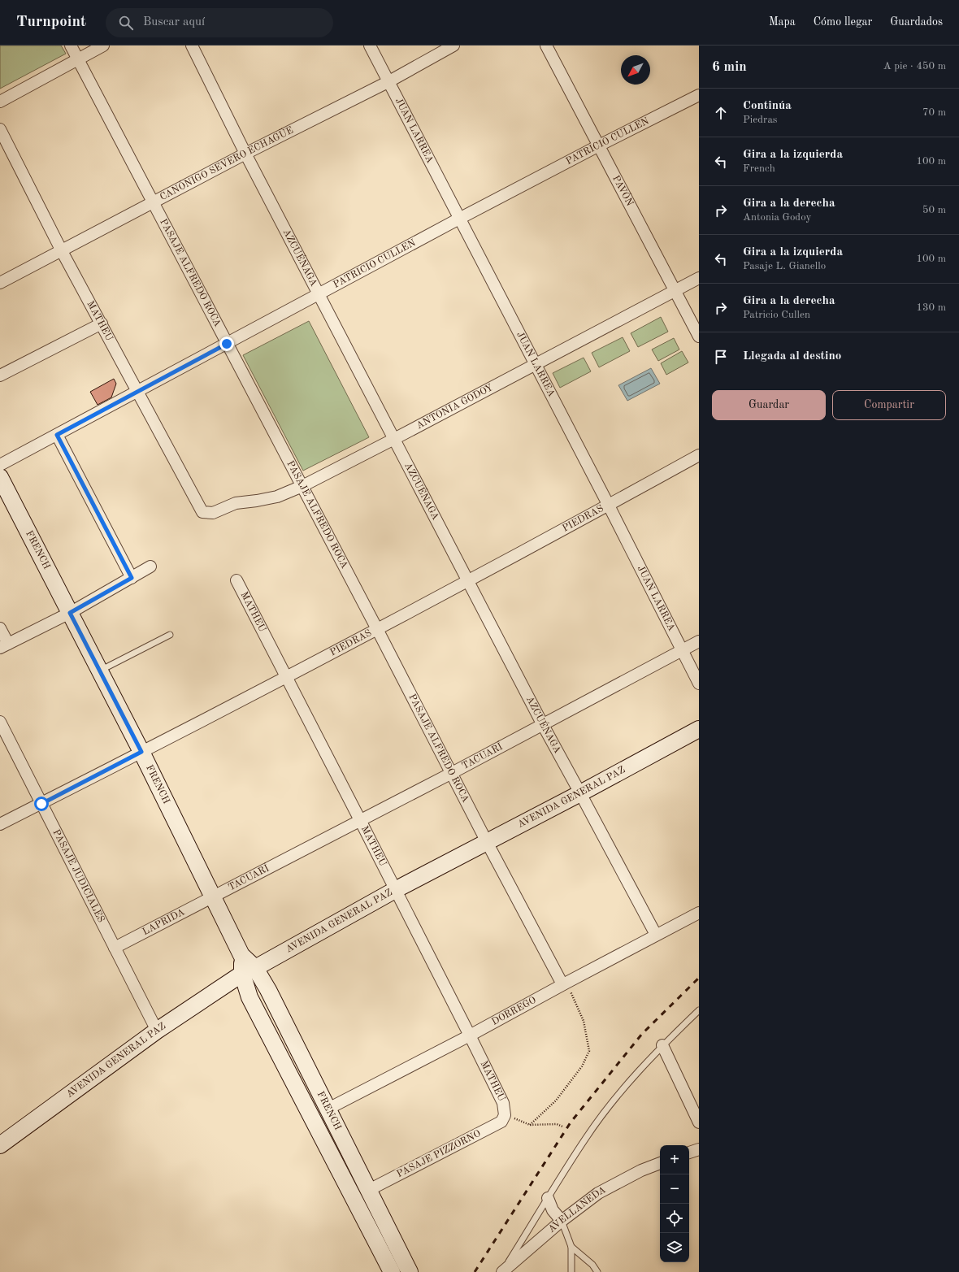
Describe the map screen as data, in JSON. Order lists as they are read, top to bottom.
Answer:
{
  "streets": {
    "main road": ["FRENCH", "AVENIDA GENERAL PAZ"],
    "street": [
      "JUAN LARREA",
      "PATRICIO CULLEN",
      "CANÓNIGO SEVERO ECHAGÜE",
      "PAVÓN",
      "AZCUÉNAGA",
      "PASAJE ALFREDO ROCA",
      "MATHEU",
      "ANTONIA GODOY",
      "PIEDRAS",
      "TACUARÍ",
      "PASAJE JUDICIALES",
      "LAPRIDA",
      "DORREGO",
      "PASAJE PIZZORNO",
      "AVELLANEDA"
    ]
  },
  "crossings": [
    ["JUAN LARREA", "PATRICIO CULLEN"],
    ["JUAN LARREA", "CANÓNIGO SEVERO ECHAGÜE"],
    ["JUAN LARREA", "ANTONIA GODOY"],
    ["JUAN LARREA", "PIEDRAS"],
    ["JUAN LARREA", "TACUARÍ"],
    ["PATRICIO CULLEN", "PAVÓN"],
    ["PATRICIO CULLEN", "AZCUÉNAGA"],
    ["PATRICIO CULLEN", "PASAJE ALFREDO ROCA"],
    ["PATRICIO CULLEN", "MATHEU"],
    ["CANÓNIGO SEVERO ECHAGÜE", "AZCUÉNAGA"],
    ["CANÓNIGO SEVERO ECHAGÜE", "PASAJE ALFREDO ROCA"],
    ["CANÓNIGO SEVERO ECHAGÜE", "MATHEU"],
    ["PAVÓN", "ANTONIA GODOY"],
    ["AZCUÉNAGA", "ANTONIA GODOY"],
    ["AZCUÉNAGA", "PIEDRAS"],
    ["AZCUÉNAGA", "TACUARÍ"],
    ["AZCUÉNAGA", "AVENIDA GENERAL PAZ"],
    ["AZCUÉNAGA", "DORREGO"],
    ["PASAJE ALFREDO ROCA", "ANTONIA GODOY"],
    ["PASAJE ALFREDO ROCA", "PIEDRAS"],
    ["PASAJE ALFREDO ROCA", "TACUARÍ"],
    ["PASAJE ALFREDO ROCA", "AVENIDA GENERAL PAZ"],
    ["PASAJE ALFREDO ROCA", "DORREGO"],
    ["MATHEU", "ANTONIA GODOY"],
    ["MATHEU", "PIEDRAS"],
    ["MATHEU", "TACUARÍ"],
    ["MATHEU", "AVENIDA GENERAL PAZ"],
    ["MATHEU", "DORREGO"],
    ["MATHEU", "PASAJE PIZZORNO"],
    ["PIEDRAS", "FRENCH"],
    ["PIEDRAS", "PASAJE JUDICIALES"],
    ["FRENCH", "TACUARÍ"],
    ["FRENCH", "AVENIDA GENERAL PAZ"],
    ["FRENCH", "LAPRIDA"],
    ["FRENCH", "DORREGO"],
    ["FRENCH", "PASAJE PIZZORNO"],
    ["TACUARÍ", "LAPRIDA"],
    ["AVENIDA GENERAL PAZ", "PASAJE JUDICIALES"],
    ["PASAJE JUDICIALES", "LAPRIDA"]
  ],
  "north": "bottom left",
  "page": {
    "header": "Turnpoint",
    "search": "Buscar aquí",
    "nav": ["Mapa", "Cómo llegar", "Guardados"],
    "heading": ["6 min", "A pie · 450 m"],
    "list": [
      ["Continúa", "Piedras", "70 m"],
      ["Gira a la izquierda", "French", "100 m"],
      ["Gira a la derecha", "Antonia Godoy", "50 m"],
      ["Gira a la izquierda", "Pasaje L. Gianello", "100 m"],
      ["Gira a la derecha", "Patricio Cullen", "130 m"],
      "Llegada al destino"
    ],
    "buttons": ["Guardar", "Compartir"],
    "map_buttons": ["+", "−"]
  }
}
